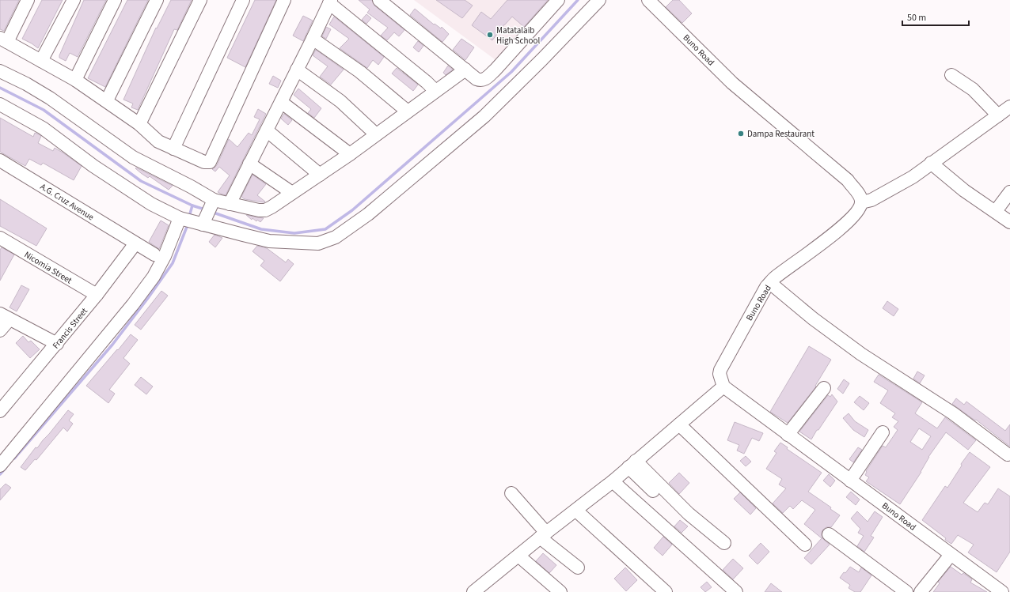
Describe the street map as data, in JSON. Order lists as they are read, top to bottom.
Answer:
{
  "streets": {
    "street": [
      "Buno Road",
      "A.G. Cruz Avenue",
      "Nicomia Street",
      "Francis Street"
    ]
  },
  "crossings": [
    ["A.G. Cruz Avenue", "Francis Street"],
    ["Nicomia Street", "Francis Street"]
  ],
  "places": ["Matatalaib High School", "Dampa Restaurant"],
  "scale_bar": "50 m"
}
